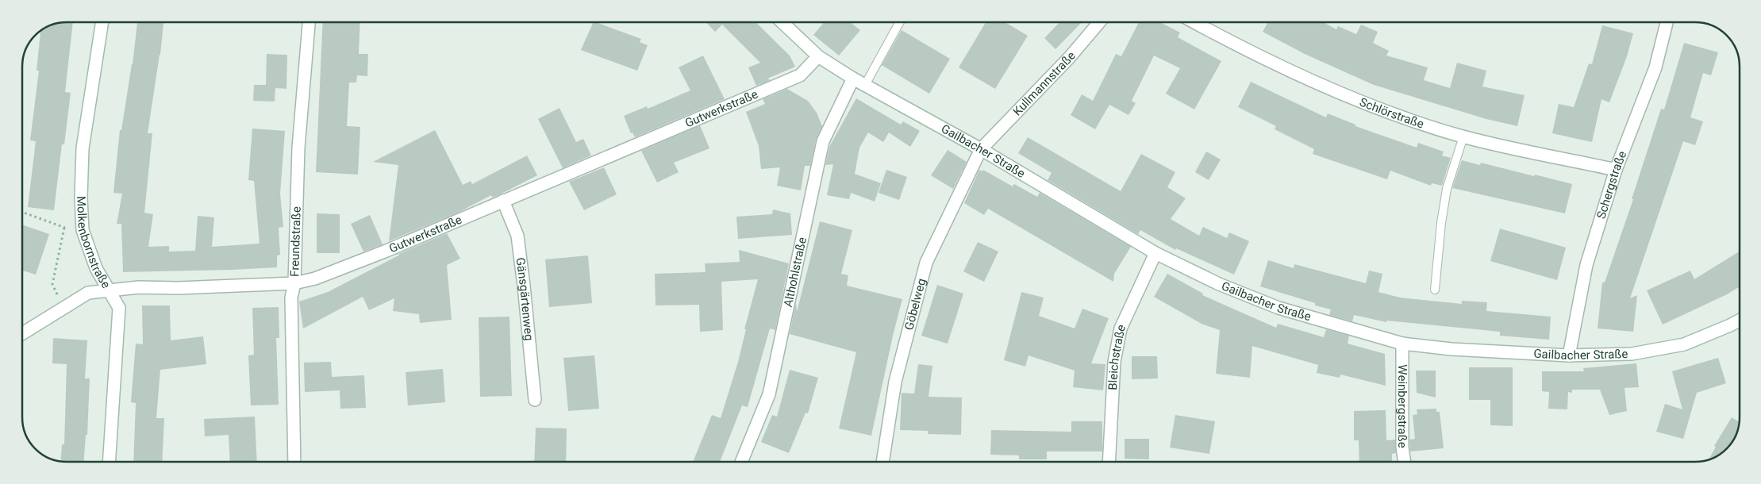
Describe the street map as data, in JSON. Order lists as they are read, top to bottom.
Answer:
{
  "streets": {
    "street": [
      "Kullmannstraße",
      "Gutwerkstraße",
      "Schlörstraße",
      "Gailbacher Straße",
      "Schergstraße",
      "Molkenbornstraße",
      "Freundstraße",
      "Althohlstraße",
      "Gänsgärtenweg",
      "Göbelweg",
      "Bleichstraße",
      "Weinbergstraße"
    ]
  },
  "crossings": [
    ["Kullmannstraße", "Gailbacher Straße"],
    ["Kullmannstraße", "Göbelweg"],
    ["Gutwerkstraße", "Gailbacher Straße"],
    ["Gutwerkstraße", "Molkenbornstraße"],
    ["Gutwerkstraße", "Freundstraße"],
    ["Gutwerkstraße", "Gänsgärtenweg"],
    ["Schlörstraße", "Schergstraße"],
    ["Gailbacher Straße", "Schergstraße"],
    ["Gailbacher Straße", "Althohlstraße"],
    ["Gailbacher Straße", "Göbelweg"],
    ["Gailbacher Straße", "Bleichstraße"],
    ["Gailbacher Straße", "Weinbergstraße"]
  ]
}
